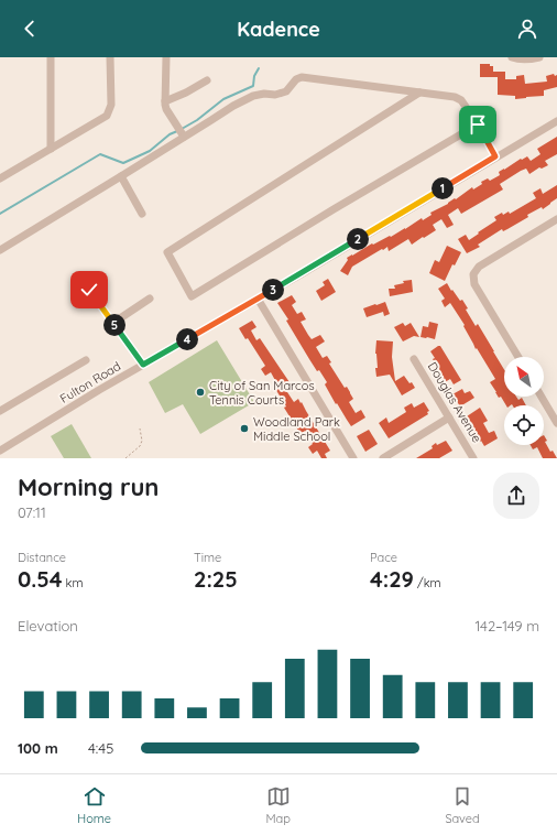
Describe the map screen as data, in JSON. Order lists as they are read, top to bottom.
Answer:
{
  "streets": {
    "street": ["Fulton Road", "Douglas Avenue"]
  },
  "places": ["City of San Marcos Tennis Courts", "Woodland Park Middle School"],
  "north": "top left",
  "page": {
    "header": "Kadence",
    "pins": [
      "1",
      "2",
      "3",
      "5",
      "4"
    ],
    "heading": ["Morning run", "07:11"],
    "stats": [
      ["Distance", "0.54 km"],
      ["Time", "2:25"],
      ["Pace", "4:29 /km"]
    ],
    "chart": ["Elevation", "142–149 m"],
    "list": [
      {
        "name": "100 m",
        "note": "4:45"
      }
    ],
    "tabs": ["Home", "Map", "Saved"]
  }
}
